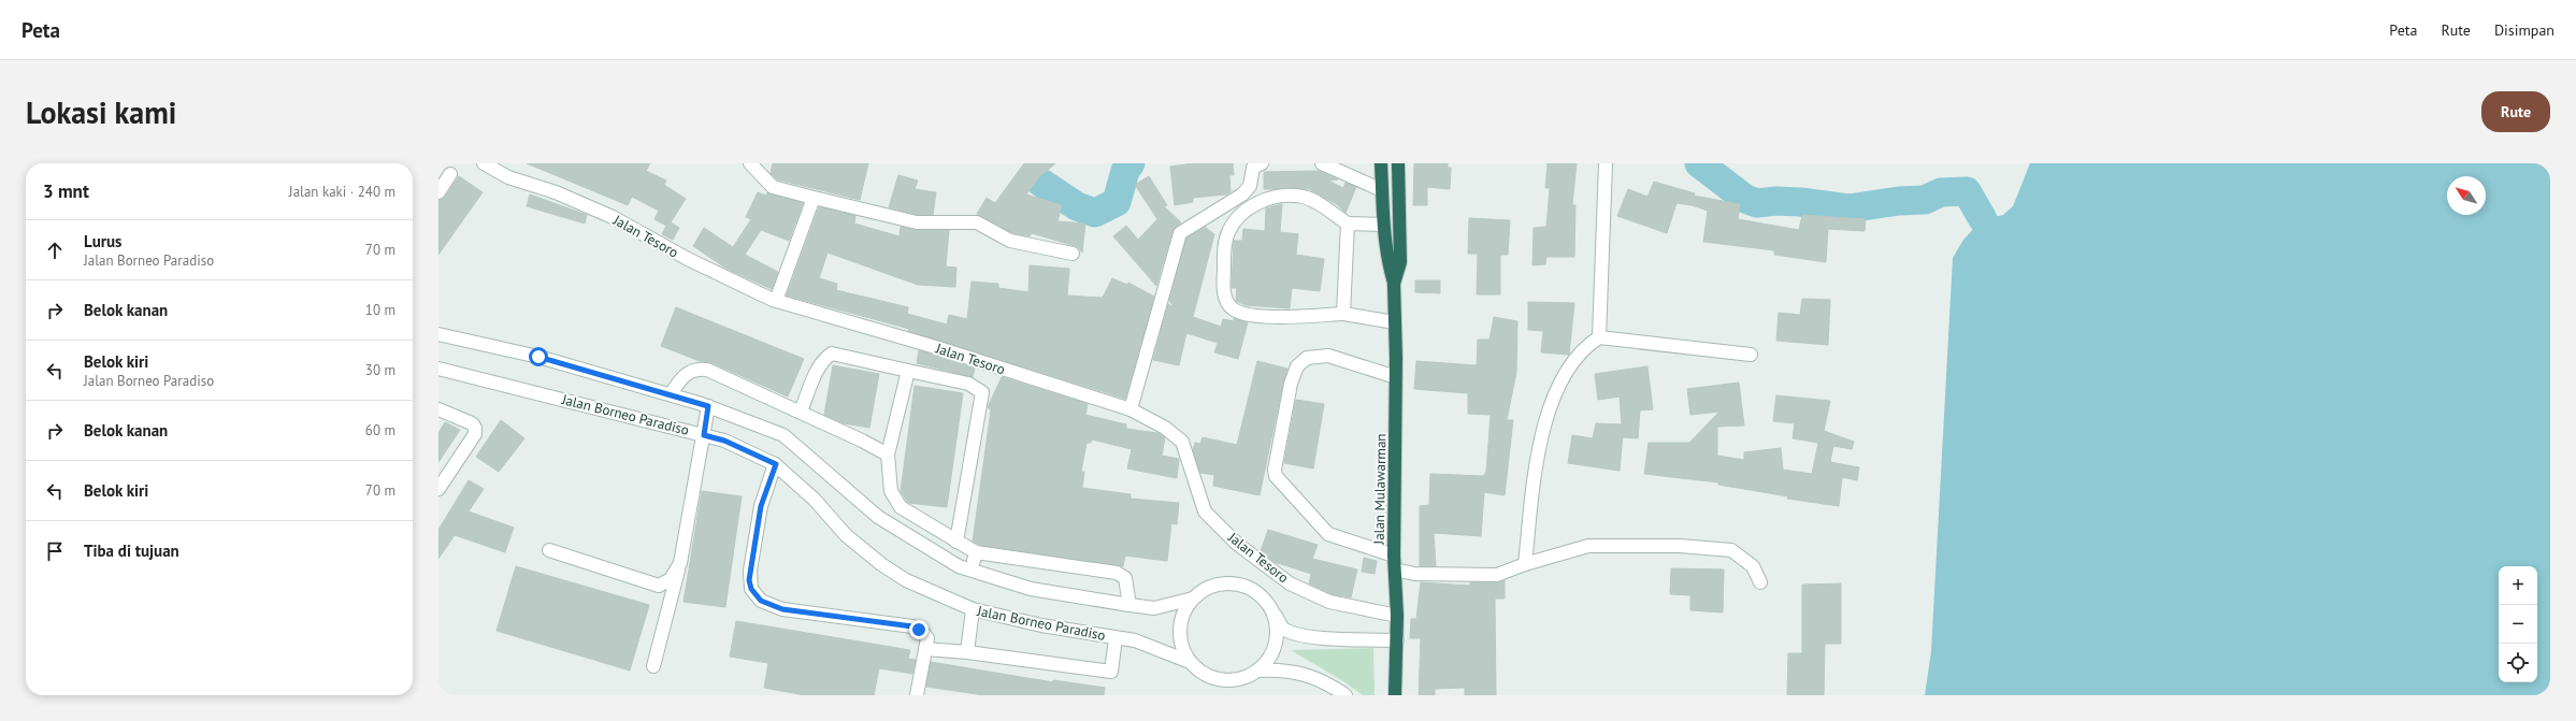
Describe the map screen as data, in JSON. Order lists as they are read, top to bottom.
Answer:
{
  "streets": {
    "highway": ["Jalan Mulawarman"],
    "street": ["Jalan Tesoro", "Jalan Borneo Paradiso"]
  },
  "crossings": [
    ["Jalan Tesoro", "Jalan Mulawarman"]
  ],
  "north": "top left",
  "page": {
    "header": "Peta",
    "nav": ["Peta", "Rute", "Disimpan"],
    "buttons": "Rute",
    "title": "Lokasi kami",
    "heading": ["3 mnt", "Jalan kaki · 240 m"],
    "list": [
      ["Lurus", "Jalan Borneo Paradiso", "70 m"],
      ["Belok kanan", "10 m"],
      ["Belok kiri", "Jalan Borneo Paradiso", "30 m"],
      ["Belok kanan", "60 m"],
      ["Belok kiri", "70 m"],
      "Tiba di tujuan"
    ],
    "map_buttons": ["+", "−"]
  }
}
